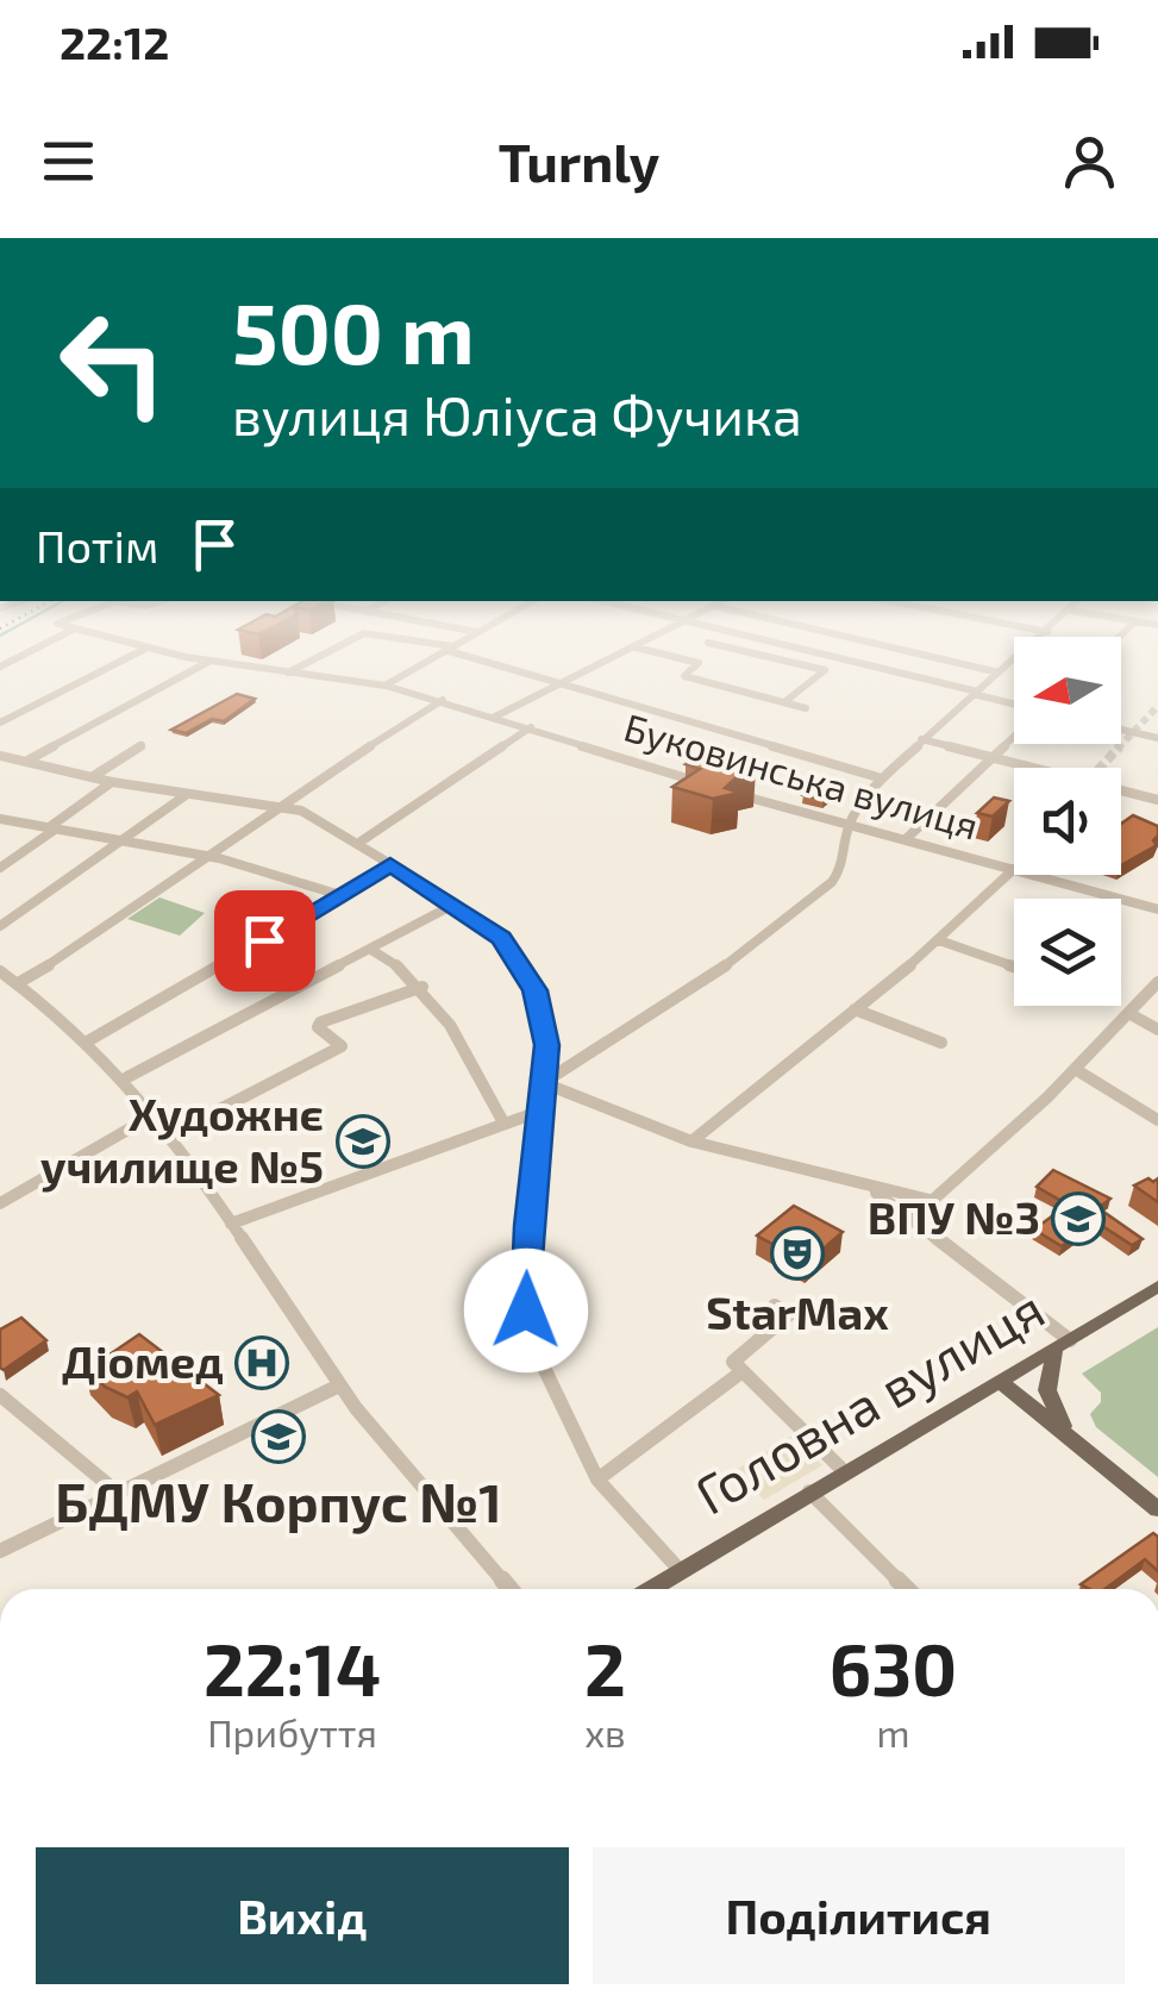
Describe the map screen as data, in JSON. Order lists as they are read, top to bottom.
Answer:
{
  "streets": {
    "main road": ["Головна вулиця"],
    "street": ["Буковинська вулиця"]
  },
  "places": {
    "school or university": ["Художнє училище №5", "ВПУ №3", "БДМУ Корпус №1"],
    "theatre": ["StarMax"],
    "hospital": ["Діомед"]
  },
  "north": "left",
  "page": {
    "status": "22:12",
    "header": "Turnly",
    "turn": ["500 m", "вулиця Юліуса Фучика"],
    "then": "Потім",
    "eta": [
      "22:14",
      "Прибуття",
      "2",
      "хв",
      "630",
      "m"
    ],
    "buttons": ["Вихід", "Поділитися"]
  }
}
